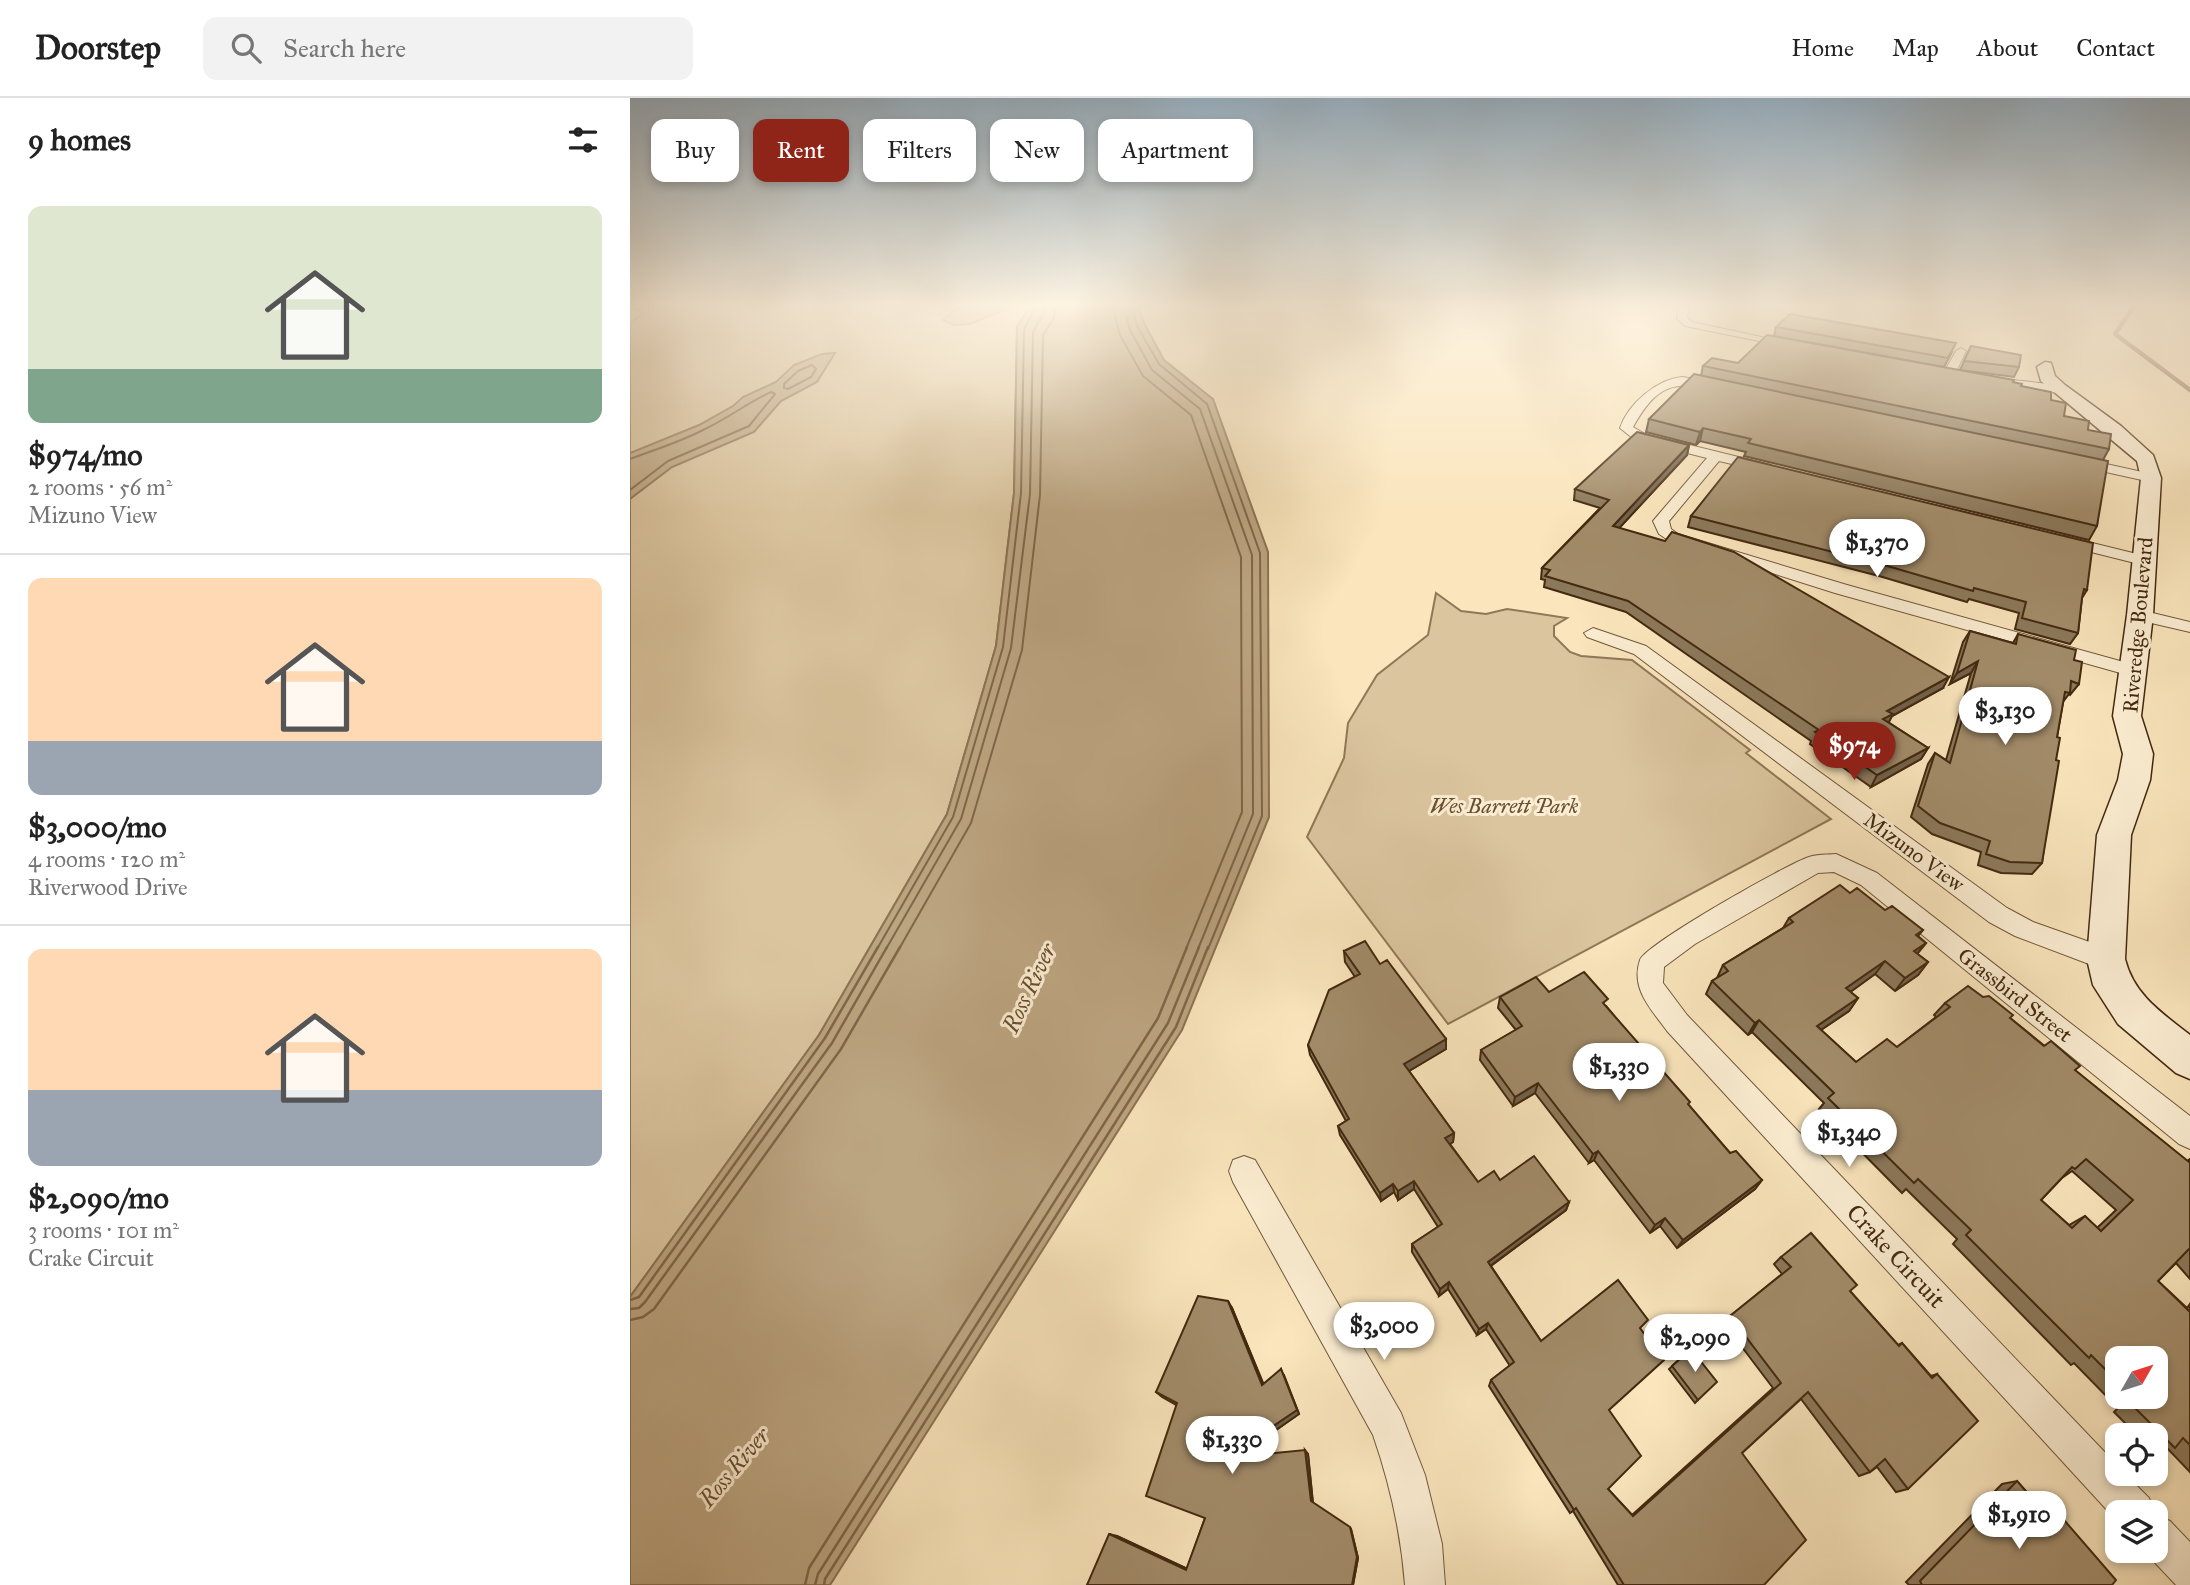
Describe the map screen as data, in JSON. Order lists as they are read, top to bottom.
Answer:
{
  "streets": {
    "street": [
      "Riveredge Boulevard",
      "Mizuno View",
      "Grassbird Street",
      "Crake Circuit"
    ]
  },
  "crossings": [
    ["Riveredge Boulevard", "Mizuno View"],
    ["Grassbird Street", "Crake Circuit"]
  ],
  "water": ["Ross River"],
  "parks": ["Wes Barrett Park"],
  "north": "top right",
  "page": {
    "header": "Doorstep",
    "search": "Search here",
    "nav": [
      "Home",
      "Map",
      "About",
      "Contact"
    ],
    "heading": "9 homes",
    "chip": [
      "Buy",
      "Rent",
      "Filters",
      "New",
      "Apartment"
    ],
    "list": [
      {
        "name": "$974/mo",
        "note": "2 rooms · 56 m² · Mizuno View"
      },
      {
        "name": "$3,000/mo",
        "note": "4 rooms · 120 m² · Riverwood Drive"
      },
      {
        "name": "$2,090/mo",
        "note": "3 rooms · 101 m² · Crake Circuit"
      }
    ],
    "price": [
      "$1,370",
      "$3,130",
      "$974",
      "$1,330",
      "$1,340",
      "$3,000",
      "$2,090",
      "$1,330",
      "$1,910"
    ]
  }
}
